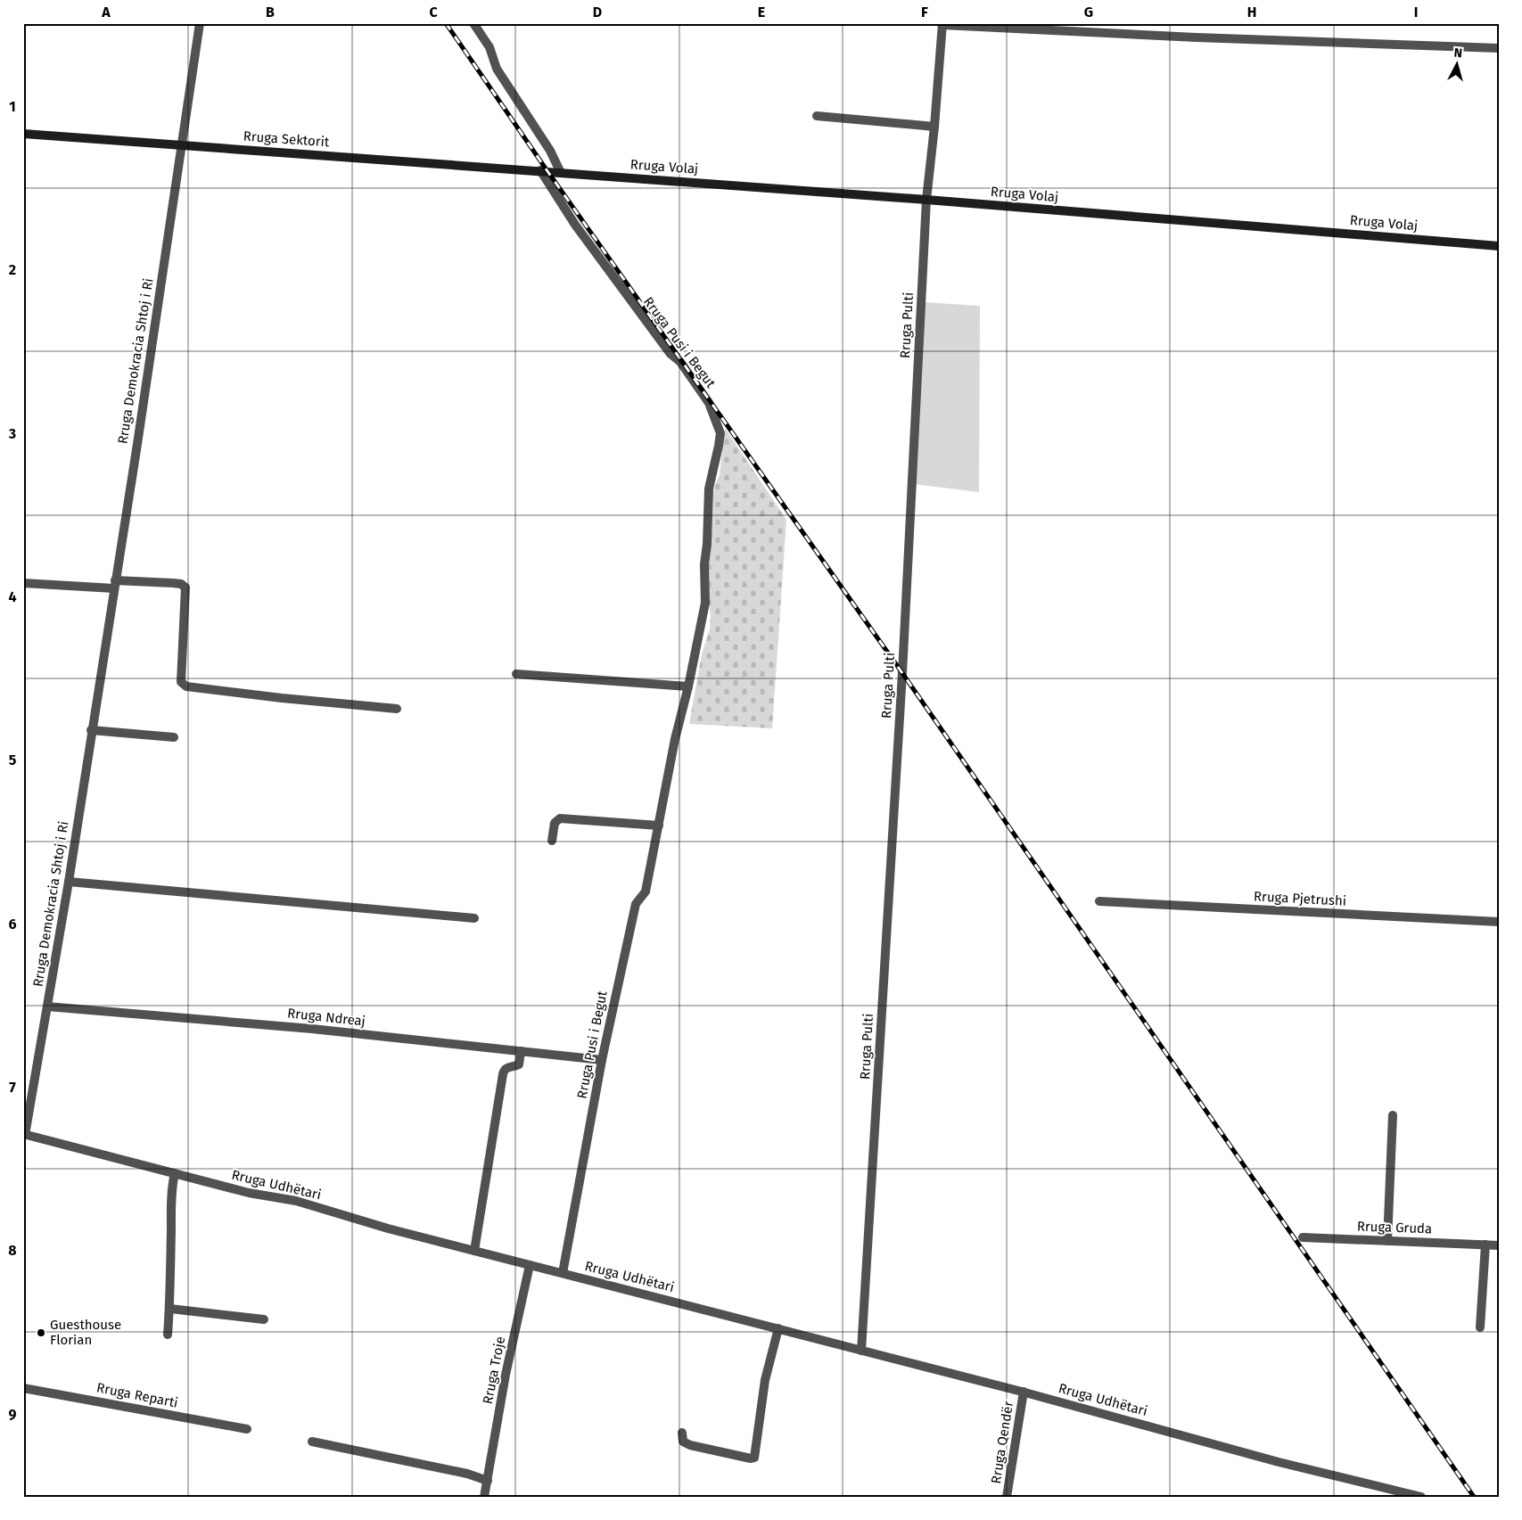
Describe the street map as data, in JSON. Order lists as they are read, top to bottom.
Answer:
{
  "streets": {
    "street": [
      "Rruga Sektorit",
      "Rruga Volaj",
      "Rruga Pulti",
      "Rruga Pusi i Begut",
      "Rruga Demokracia Shtoj i Ri",
      "Rruga Pjetrushi",
      "Rruga Ndreaj",
      "Rruga Udhëtari",
      "Rruga Gruda",
      "Rruga Troje",
      "Rruga Reparti",
      "Rruga Qendër"
    ]
  },
  "crossings": [
    ["Rruga Sektorit", "Rruga Volaj"],
    ["Rruga Sektorit", "Rruga Pusi i Begut"],
    ["Rruga Sektorit", "Rruga Demokracia Shtoj i Ri"],
    ["Rruga Volaj", "Rruga Pulti"],
    ["Rruga Volaj", "Rruga Pusi i Begut"],
    ["Rruga Pulti", "Rruga Udhëtari"],
    ["Rruga Pusi i Begut", "Rruga Ndreaj"],
    ["Rruga Pusi i Begut", "Rruga Udhëtari"],
    ["Rruga Demokracia Shtoj i Ri", "Rruga Ndreaj"],
    ["Rruga Demokracia Shtoj i Ri", "Rruga Udhëtari"],
    ["Rruga Udhëtari", "Rruga Troje"],
    ["Rruga Udhëtari", "Rruga Qendër"]
  ],
  "places": ["Guesthouse Florian"],
  "north": "top",
  "grid": {
    "columns": [
      "A",
      "B",
      "C",
      "D",
      "E",
      "F",
      "G",
      "H",
      "I"
    ],
    "rows": [
      "1",
      "2",
      "3",
      "4",
      "5",
      "6",
      "7",
      "8",
      "9"
    ]
  }
}
